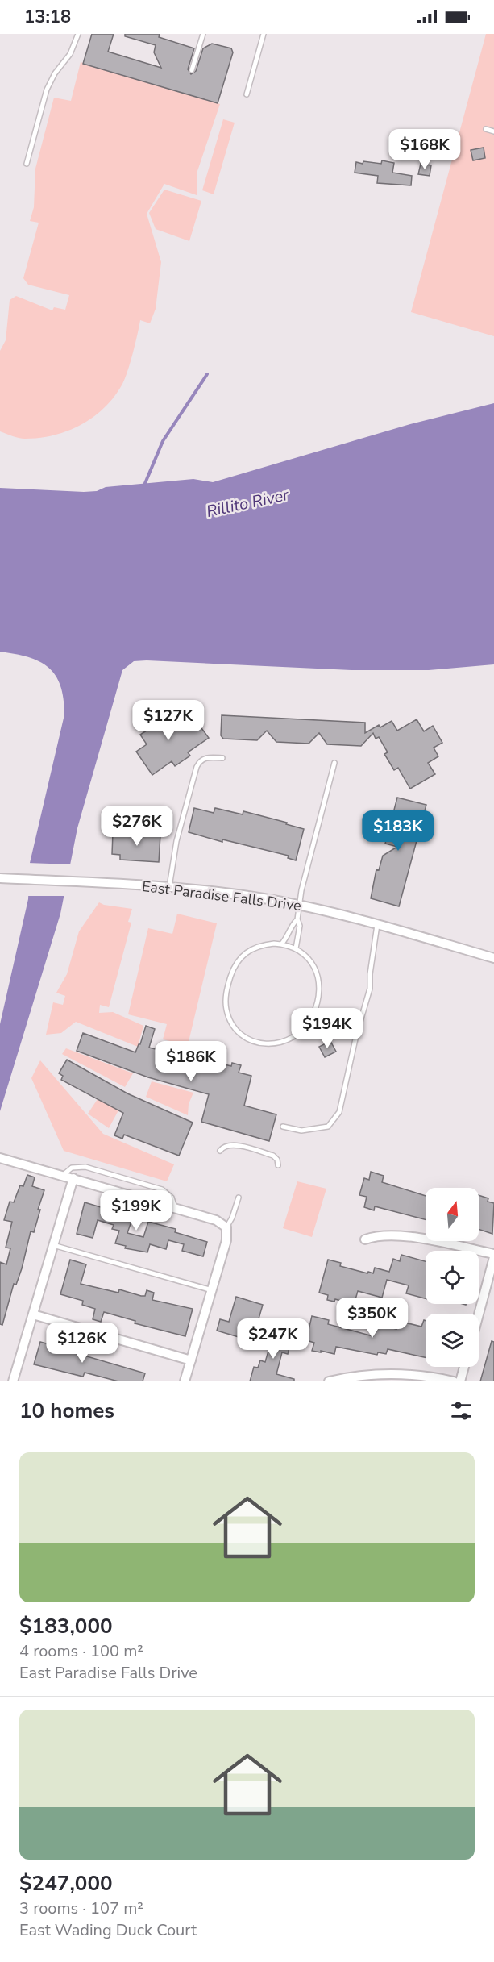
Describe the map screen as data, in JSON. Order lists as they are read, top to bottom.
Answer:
{
  "streets": {
    "street": ["East Paradise Falls Drive"]
  },
  "water": ["Rillito River"],
  "north": "top",
  "page": {
    "status": "13:18",
    "price": [
      "$168K",
      "$127K",
      "$276K",
      "$183K",
      "$194K",
      "$186K",
      "$199K",
      "$350K",
      "$247K",
      "$126K"
    ],
    "heading": "10 homes",
    "list": [
      {
        "name": "$183,000",
        "note": "4 rooms · 100 m² · East Paradise Falls Drive"
      },
      {
        "name": "$247,000",
        "note": "3 rooms · 107 m² · East Wading Duck Court"
      }
    ]
  }
}
